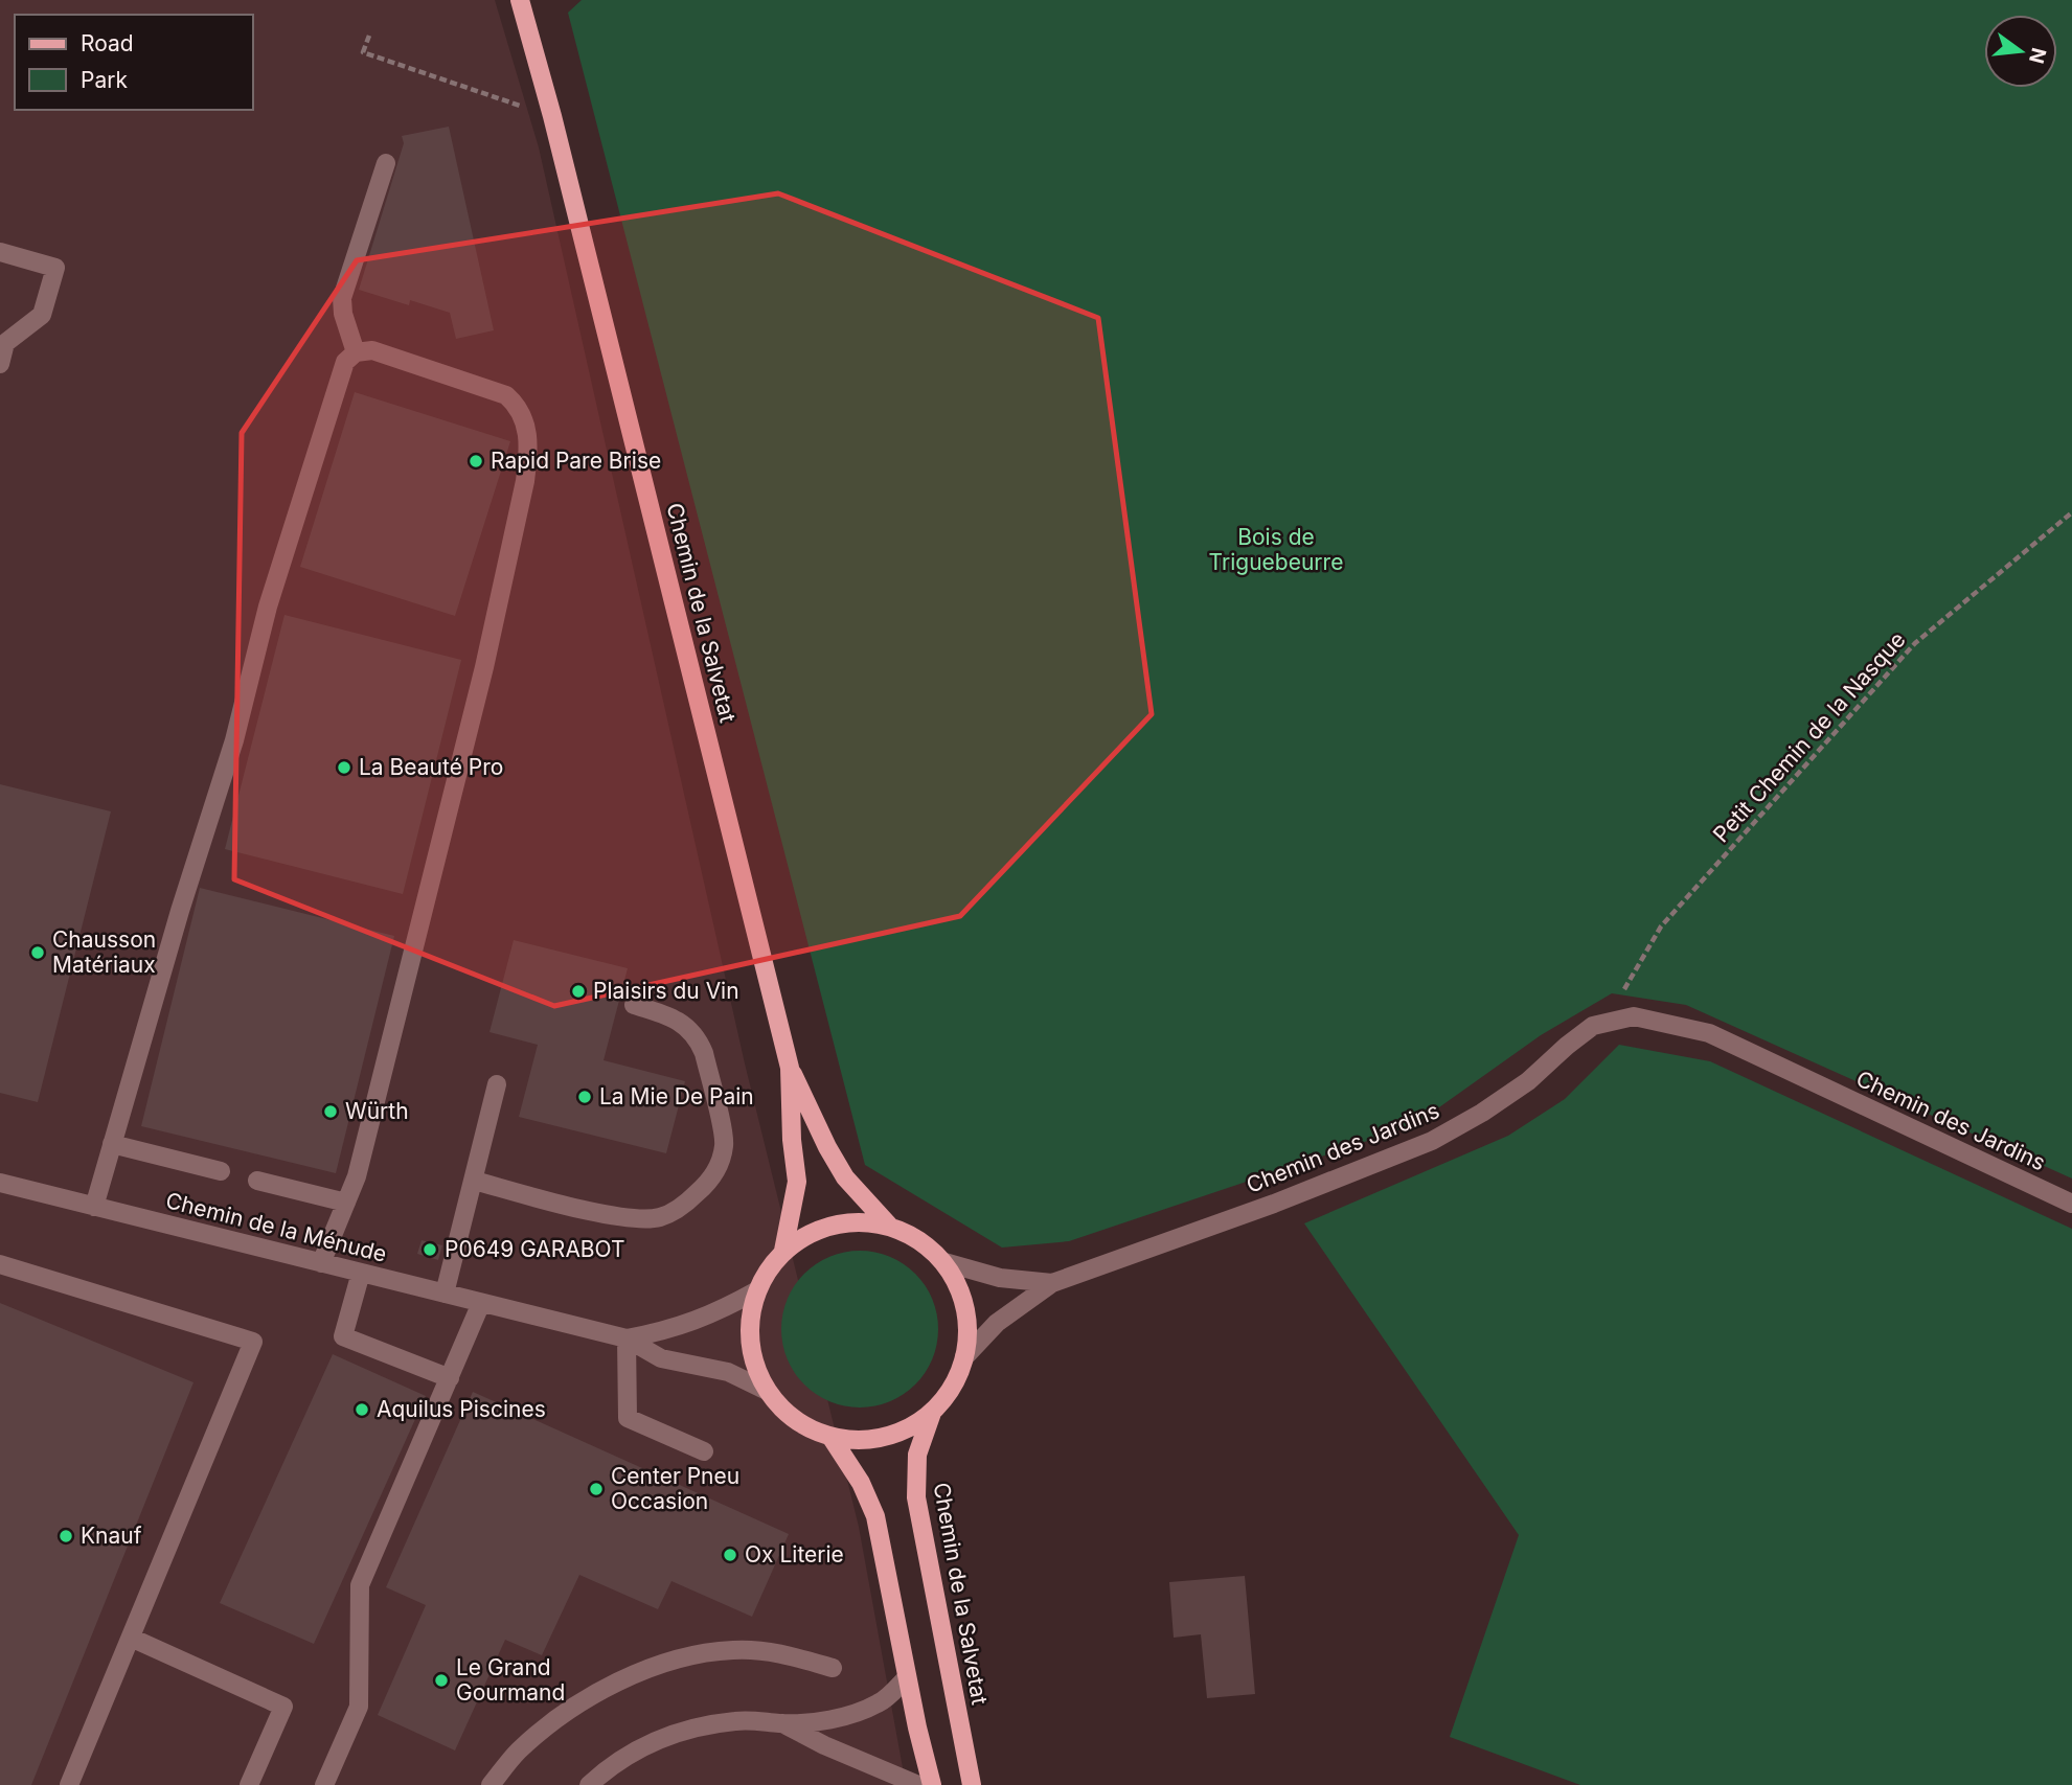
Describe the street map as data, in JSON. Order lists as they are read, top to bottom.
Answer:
{
  "streets": {
    "main road": ["Chemin de la Salvetat"],
    "street": ["Chemin des Jardins", "Chemin de la Ménude"],
    "path": ["Petit Chemin de la Nasque"]
  },
  "crossings": [
    ["Chemin de la Salvetat", "Chemin des Jardins"],
    ["Chemin de la Salvetat", "Chemin de la Ménude"],
    ["Petit Chemin de la Nasque", "Chemin des Jardins"],
    ["Chemin des Jardins", "Chemin de la Ménude"]
  ],
  "parks": ["Bois de Triguebeurre"],
  "places": [
    "Rapid Pare Brise",
    "La Beauté Pro",
    "Chausson Matériaux",
    "Plaisirs du Vin",
    "La Mie De Pain",
    "Würth",
    "P0649 GARABOT",
    "Aquilus Piscines",
    "Center Pneu Occasion",
    "Knauf",
    "Ox Literie",
    "Le Grand Gourmand"
  ],
  "legend": ["Road", "Park"],
  "north": "right"
}
